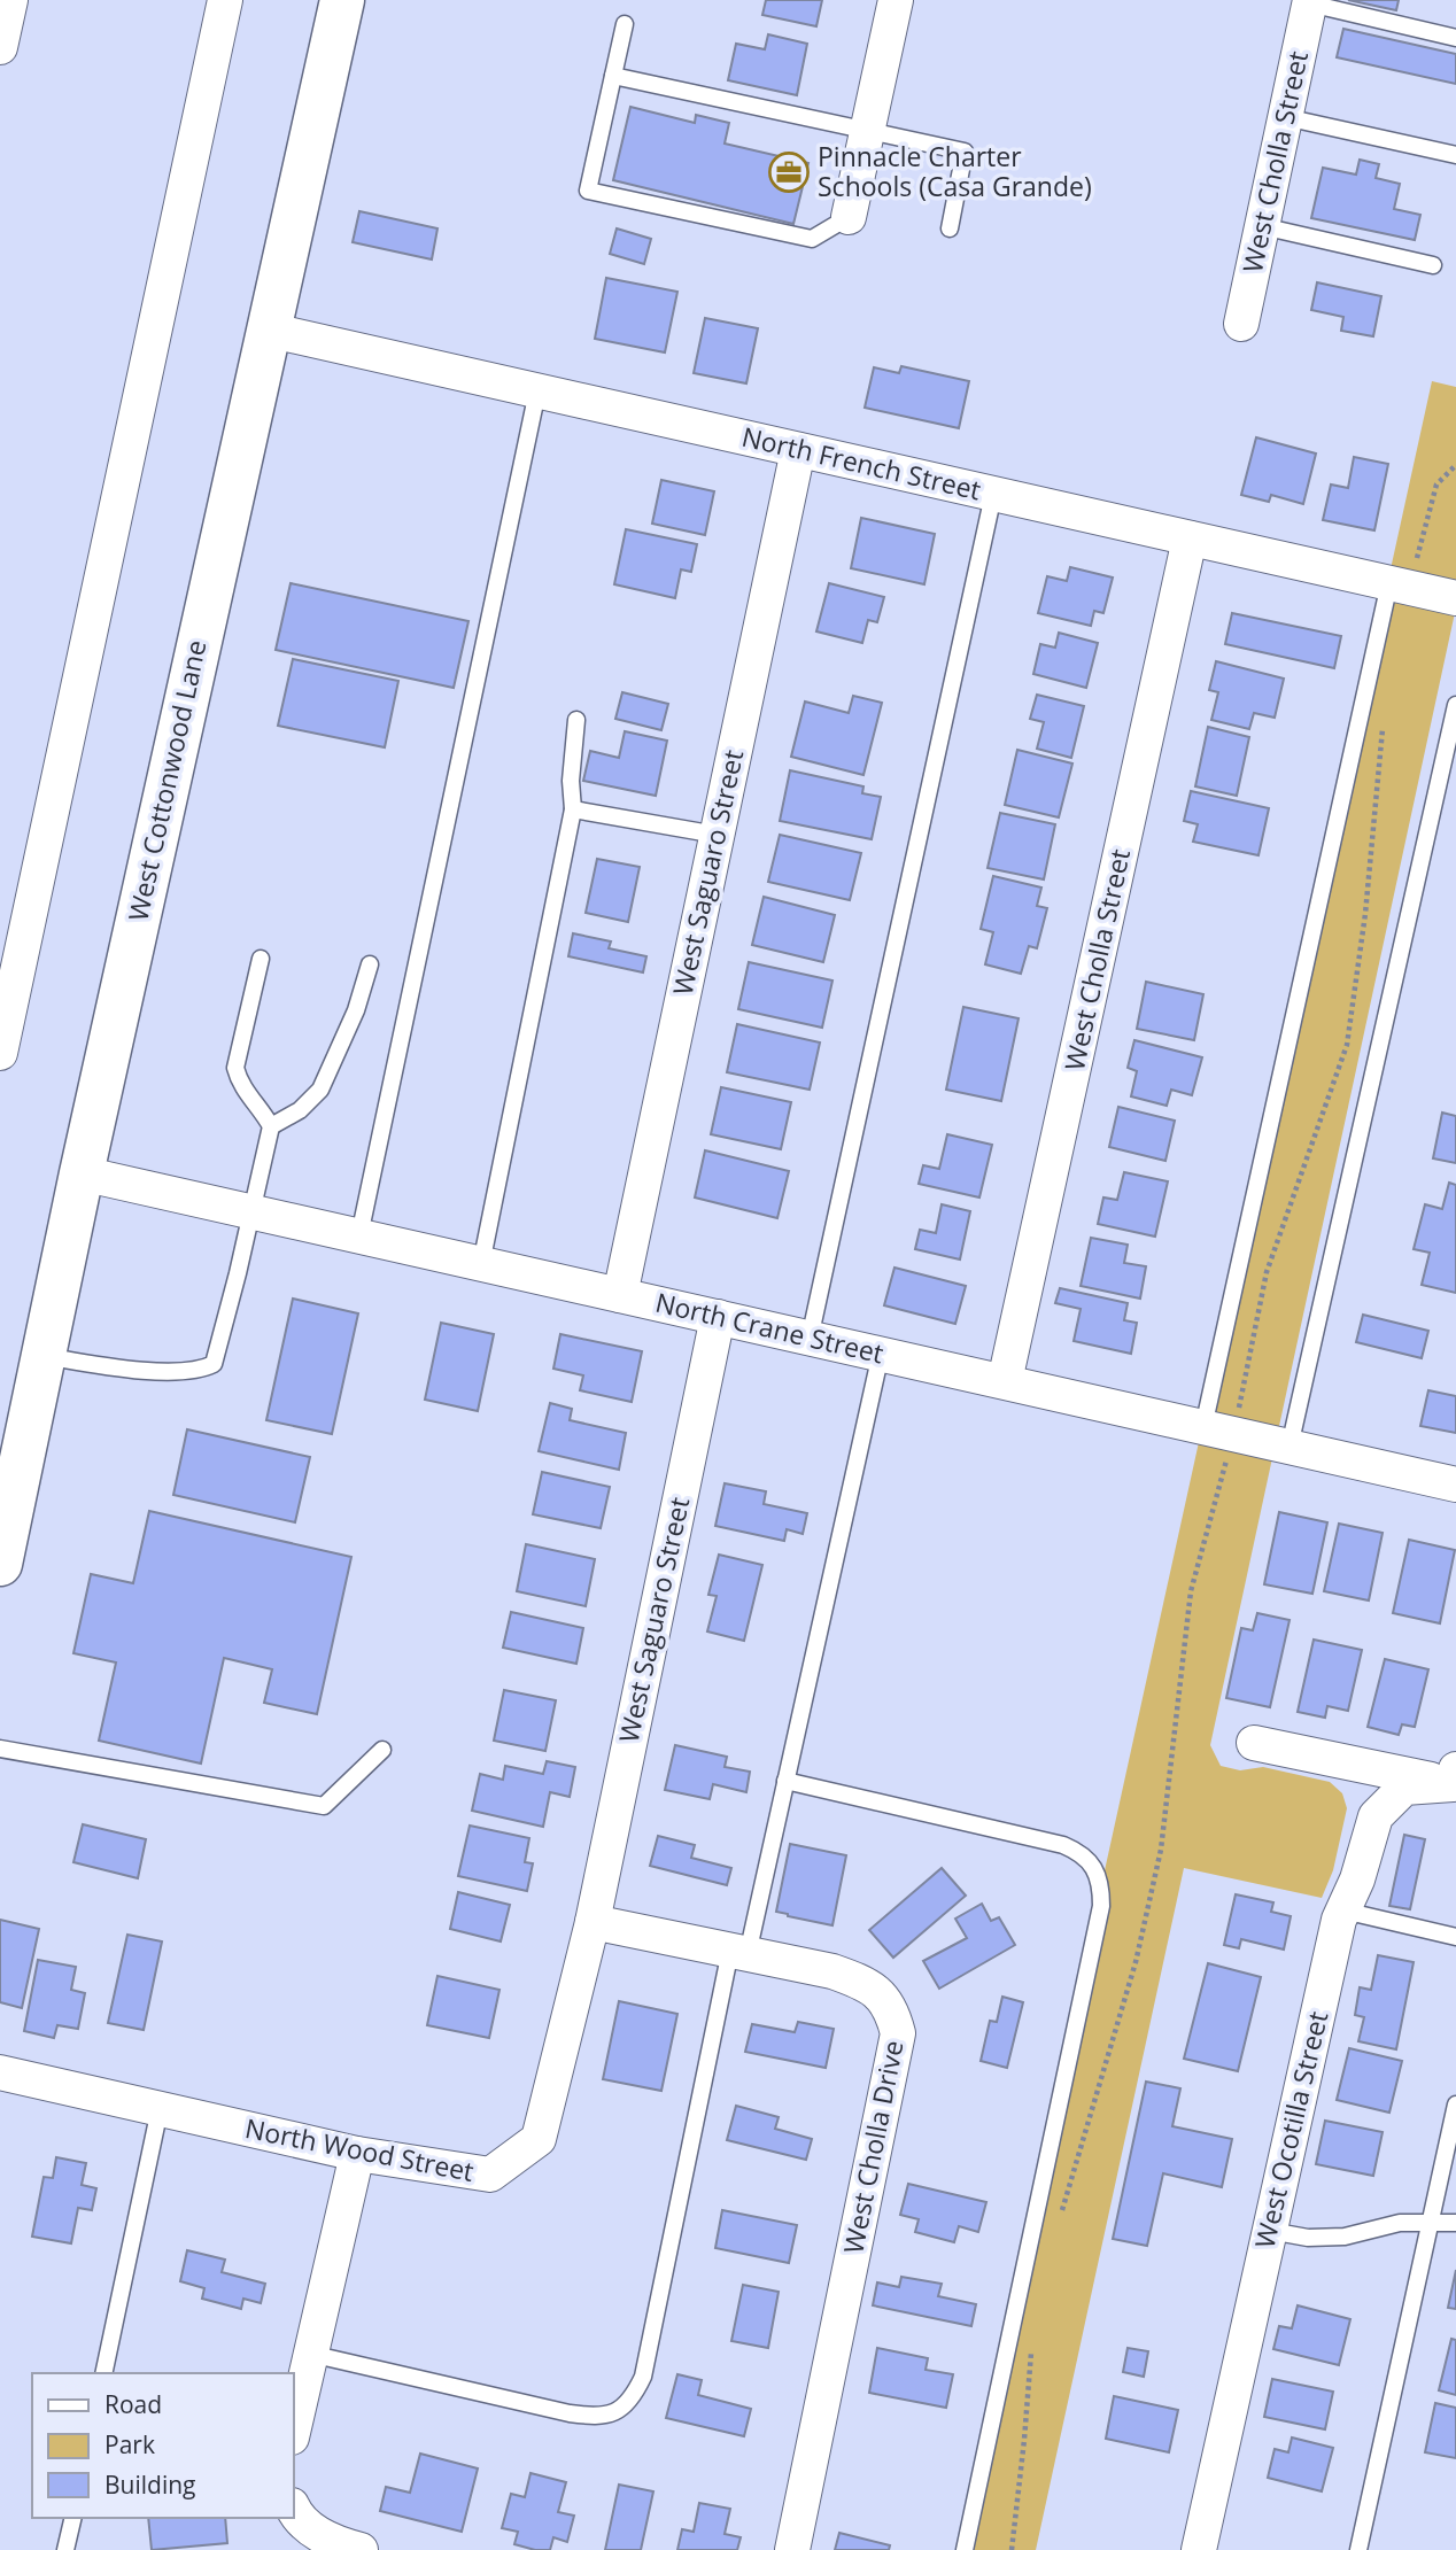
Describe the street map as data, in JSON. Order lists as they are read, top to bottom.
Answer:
{
  "streets": {
    "main road": ["West Cottonwood Lane"],
    "street": [
      "West Cholla Street",
      "North French Street",
      "West Saguaro Street",
      "North Crane Street",
      "West Ocotilla Street",
      "West Cholla Drive",
      "North Wood Street"
    ]
  },
  "crossings": [
    ["West Cholla Street", "North French Street"],
    ["West Cholla Street", "North Crane Street"],
    ["North French Street", "West Cottonwood Lane"],
    ["North French Street", "West Saguaro Street"],
    ["West Cottonwood Lane", "North Crane Street"],
    ["West Saguaro Street", "North Crane Street"],
    ["West Saguaro Street", "West Cholla Drive"],
    ["West Saguaro Street", "North Wood Street"],
    ["West Cholla Drive", "North Wood Street"]
  ],
  "places": {
    "office": ["Pinnacle Charter Schools (Casa Grande)"]
  },
  "legend": ["Road", "Park", "Building"]
}
